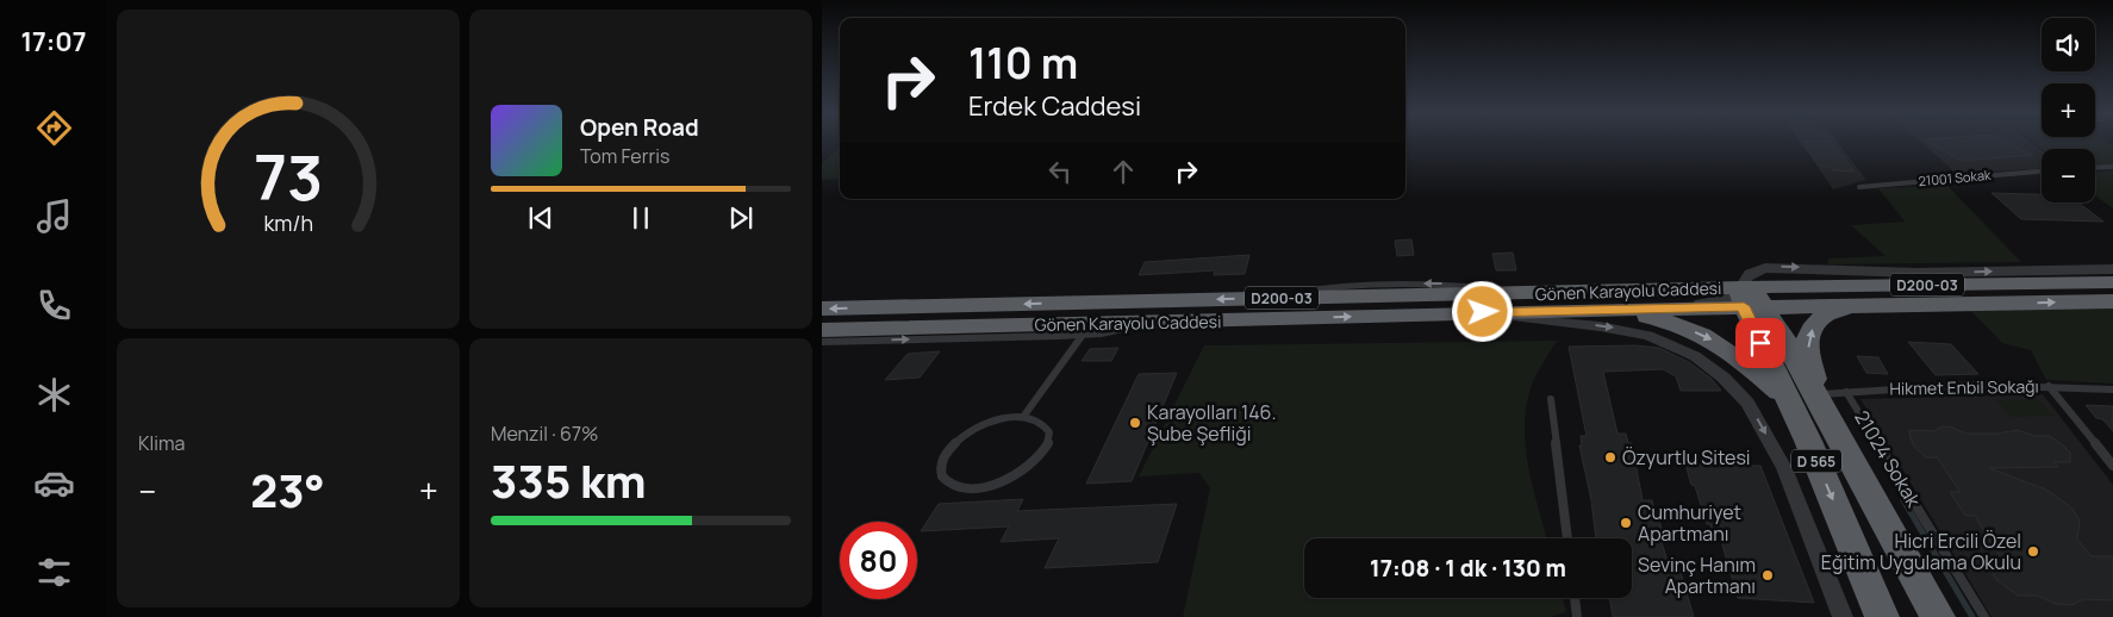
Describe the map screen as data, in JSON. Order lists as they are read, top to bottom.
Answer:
{
  "streets": {
    "highway": ["D200-03", "Gönen Karayolu Caddesi", "D 565"],
    "lane": ["21001 Sokak", "Hikmet Enbil Sokağı", "21024 Sokak"]
  },
  "crossings": [
    ["Gönen Karayolu Caddesi", "D 565"],
    ["Hikmet Enbil Sokağı", "21024 Sokak"],
    ["Hikmet Enbil Sokağı", "D 565"]
  ],
  "places": [
    "Karayolları 146. Şube Şefliği",
    "Özyurtlu Sitesi",
    "Cumhuriyet Apartmanı",
    "Hicri Ercili Özel Eğitim Uygulama Okulu",
    "Sevinç Hanım Apartmanı"
  ],
  "page": {
    "tabs": "17:07",
    "map_buttons": ["+", "−"],
    "turn": ["110 m", "Erdek Caddesi"],
    "song": ["Open Road", "Tom Ferris"],
    "tile": [
      "Klima",
      ["Menzil · 67%", "335 km"]
    ],
    "heat": ["−", "23°", "+"],
    "limit": "80",
    "trip": "17:08 · 1 dk · 130 m",
    "gauge": ["73", "km/h"]
  }
}
